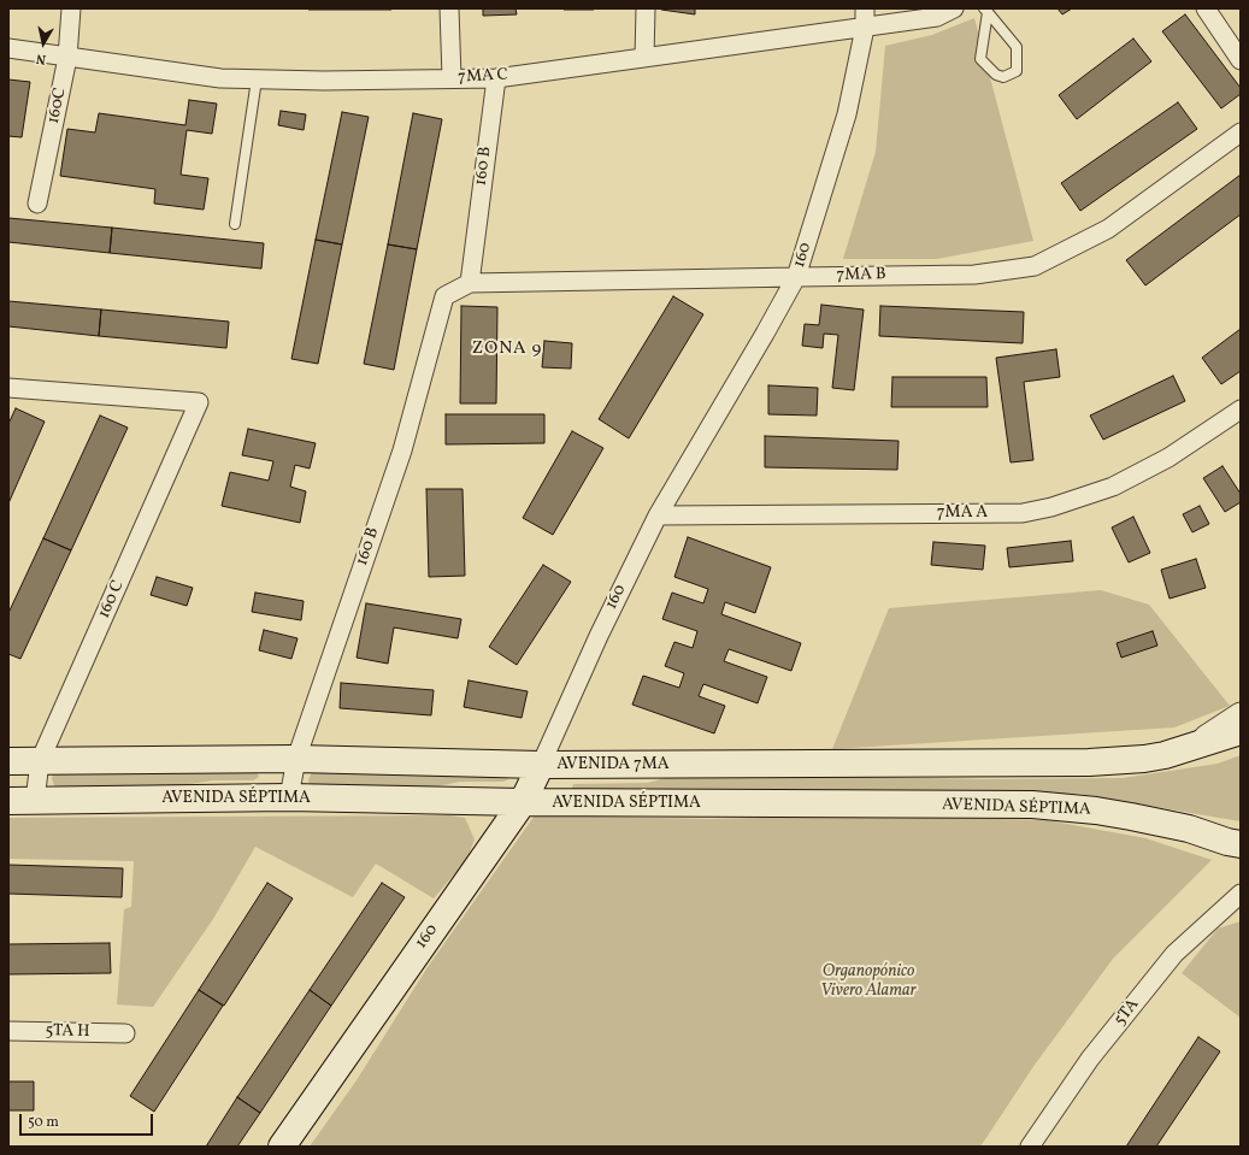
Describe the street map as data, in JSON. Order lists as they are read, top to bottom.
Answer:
{
  "streets": {
    "main road": ["160", "AVENIDA 7MA", "AVENIDA SÉPTIMA"],
    "street": [
      "7MA C",
      "160C",
      "160 B",
      "7MA B",
      "7MA A",
      "160 C",
      "5TA",
      "5TA H"
    ]
  },
  "crossings": [
    ["7MA C", "160C"],
    ["7MA C", "160 B"],
    ["7MA C", "160"],
    ["160 B", "7MA B"],
    ["160 B", "AVENIDA SÉPTIMA"],
    ["160", "7MA B"],
    ["160", "7MA A"],
    ["160", "AVENIDA 7MA"],
    ["160", "AVENIDA SÉPTIMA"],
    ["160 C", "AVENIDA SÉPTIMA"]
  ],
  "districts": ["ZONA 9"],
  "parks": ["Organopónico Vivero Alamar"],
  "scale_bar": "50 m",
  "north": "bottom"
}
